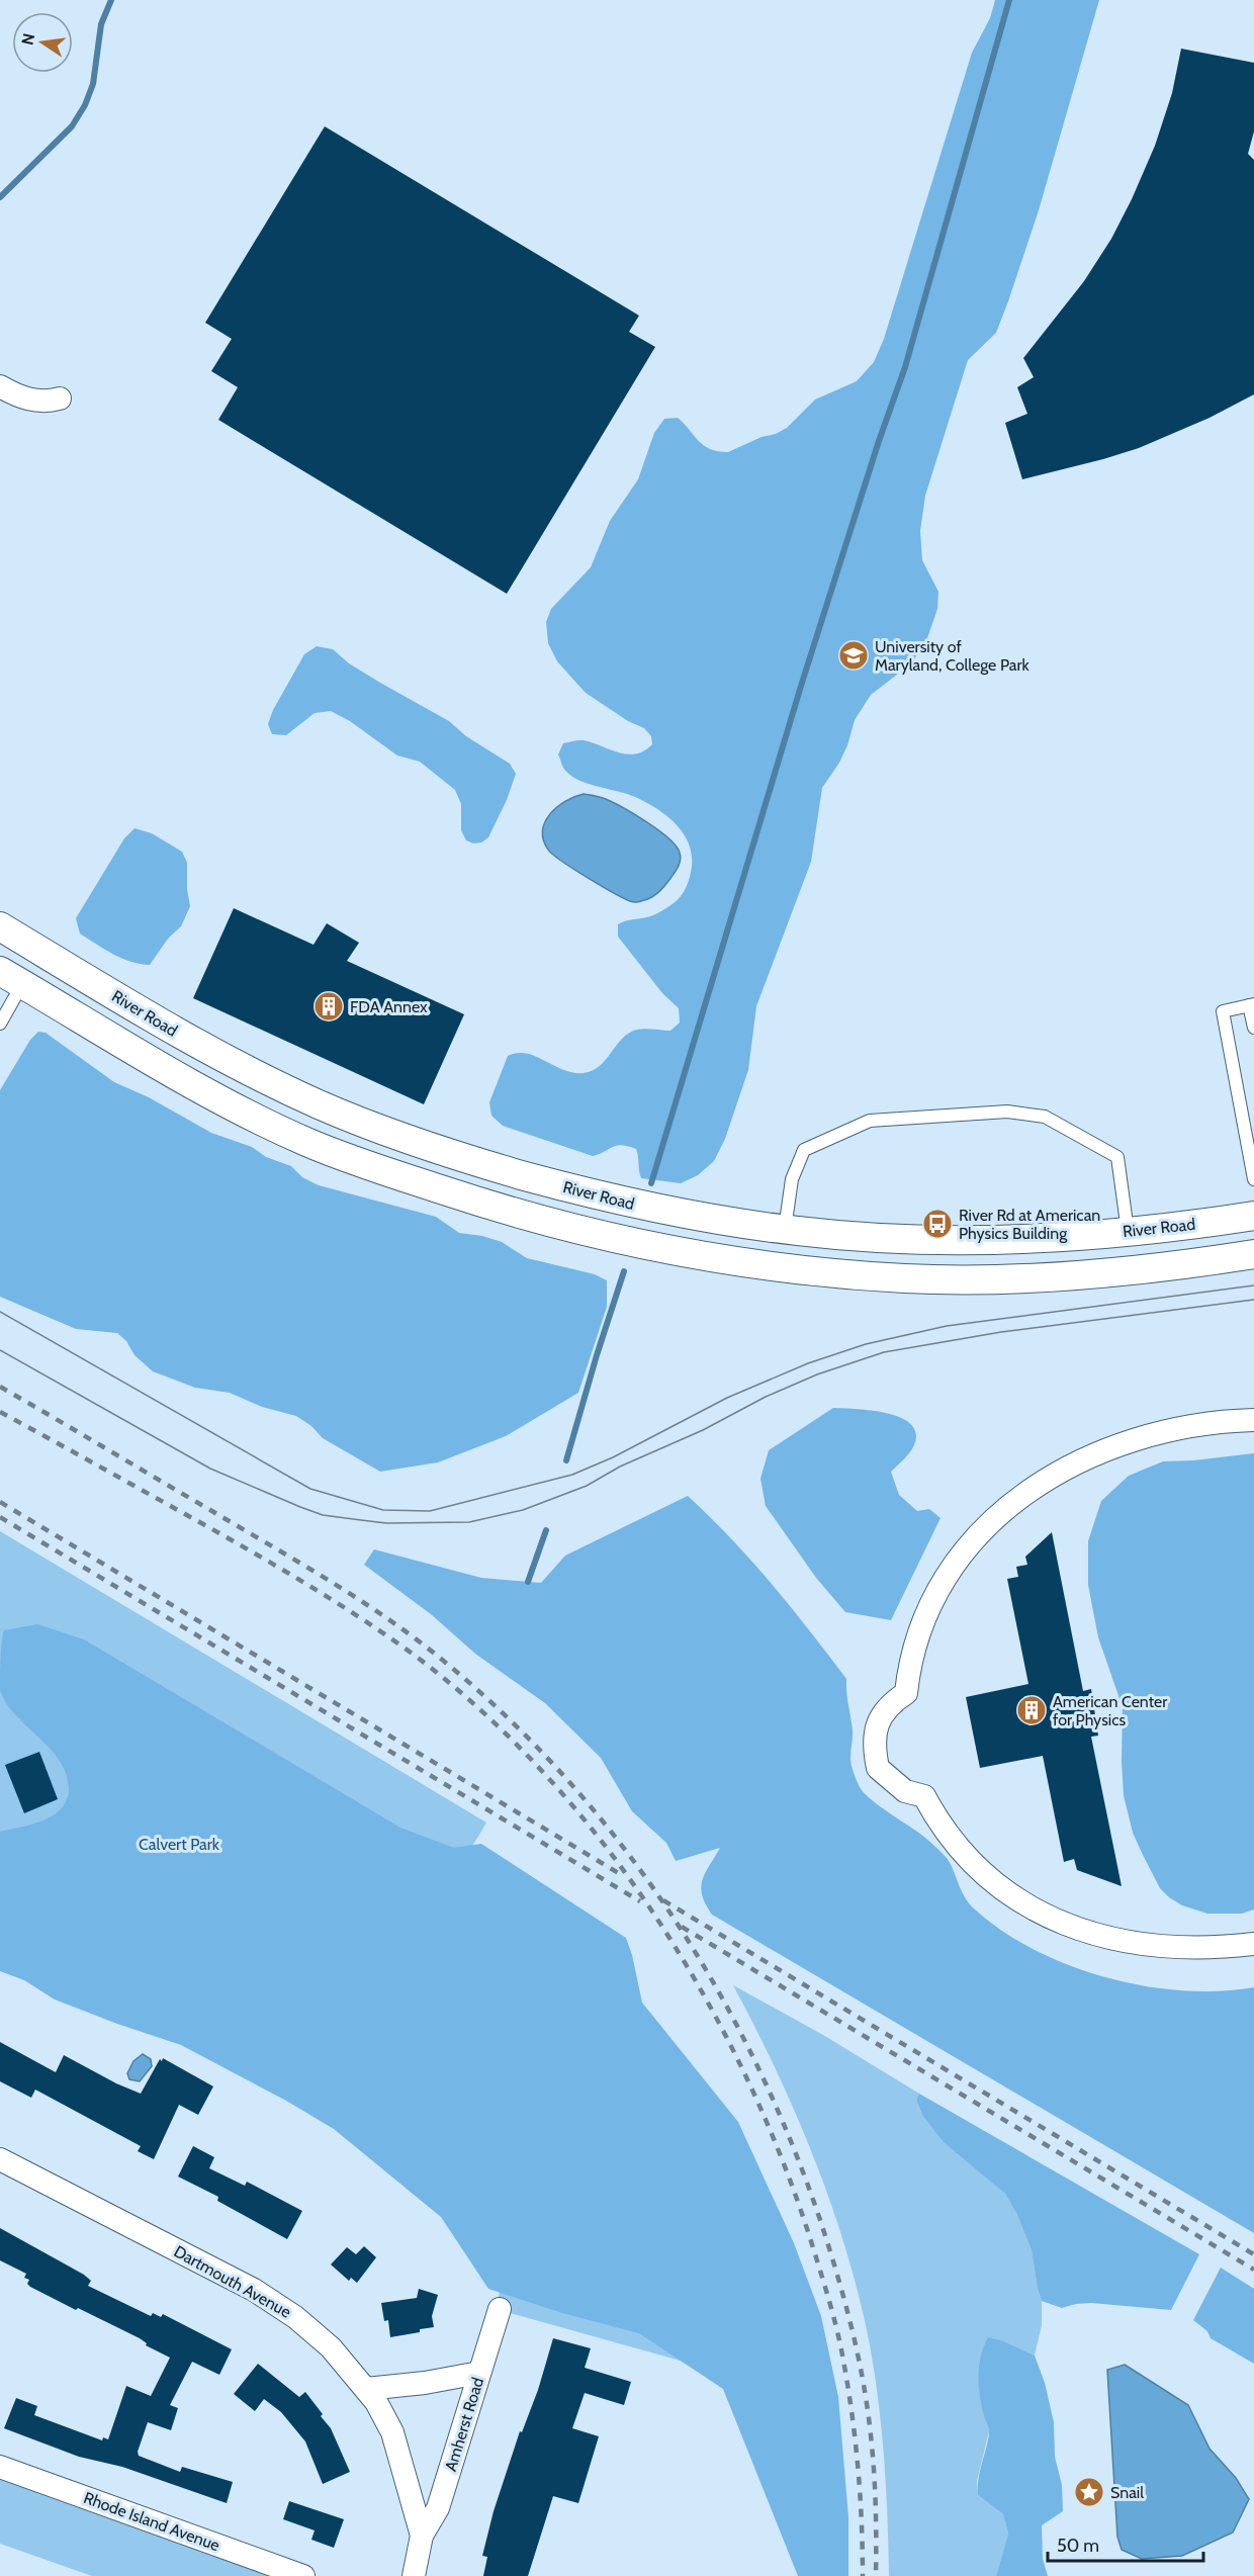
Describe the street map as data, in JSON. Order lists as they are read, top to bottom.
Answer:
{
  "streets": {
    "street": [
      "River Road",
      "Dartmouth Avenue",
      "Amherst Road",
      "Rhode Island Avenue"
    ]
  },
  "crossings": [
    ["Dartmouth Avenue", "Amherst Road"]
  ],
  "parks": ["Calvert Park"],
  "places": {
    "school or university": ["University of Maryland, College Park"],
    "building": ["FDA Annex", "American Center for Physics"],
    "bus stop": ["River Rd at American Physics Building"],
    "place": ["Snail"]
  },
  "scale_bar": "50 m",
  "north": "left"
}
